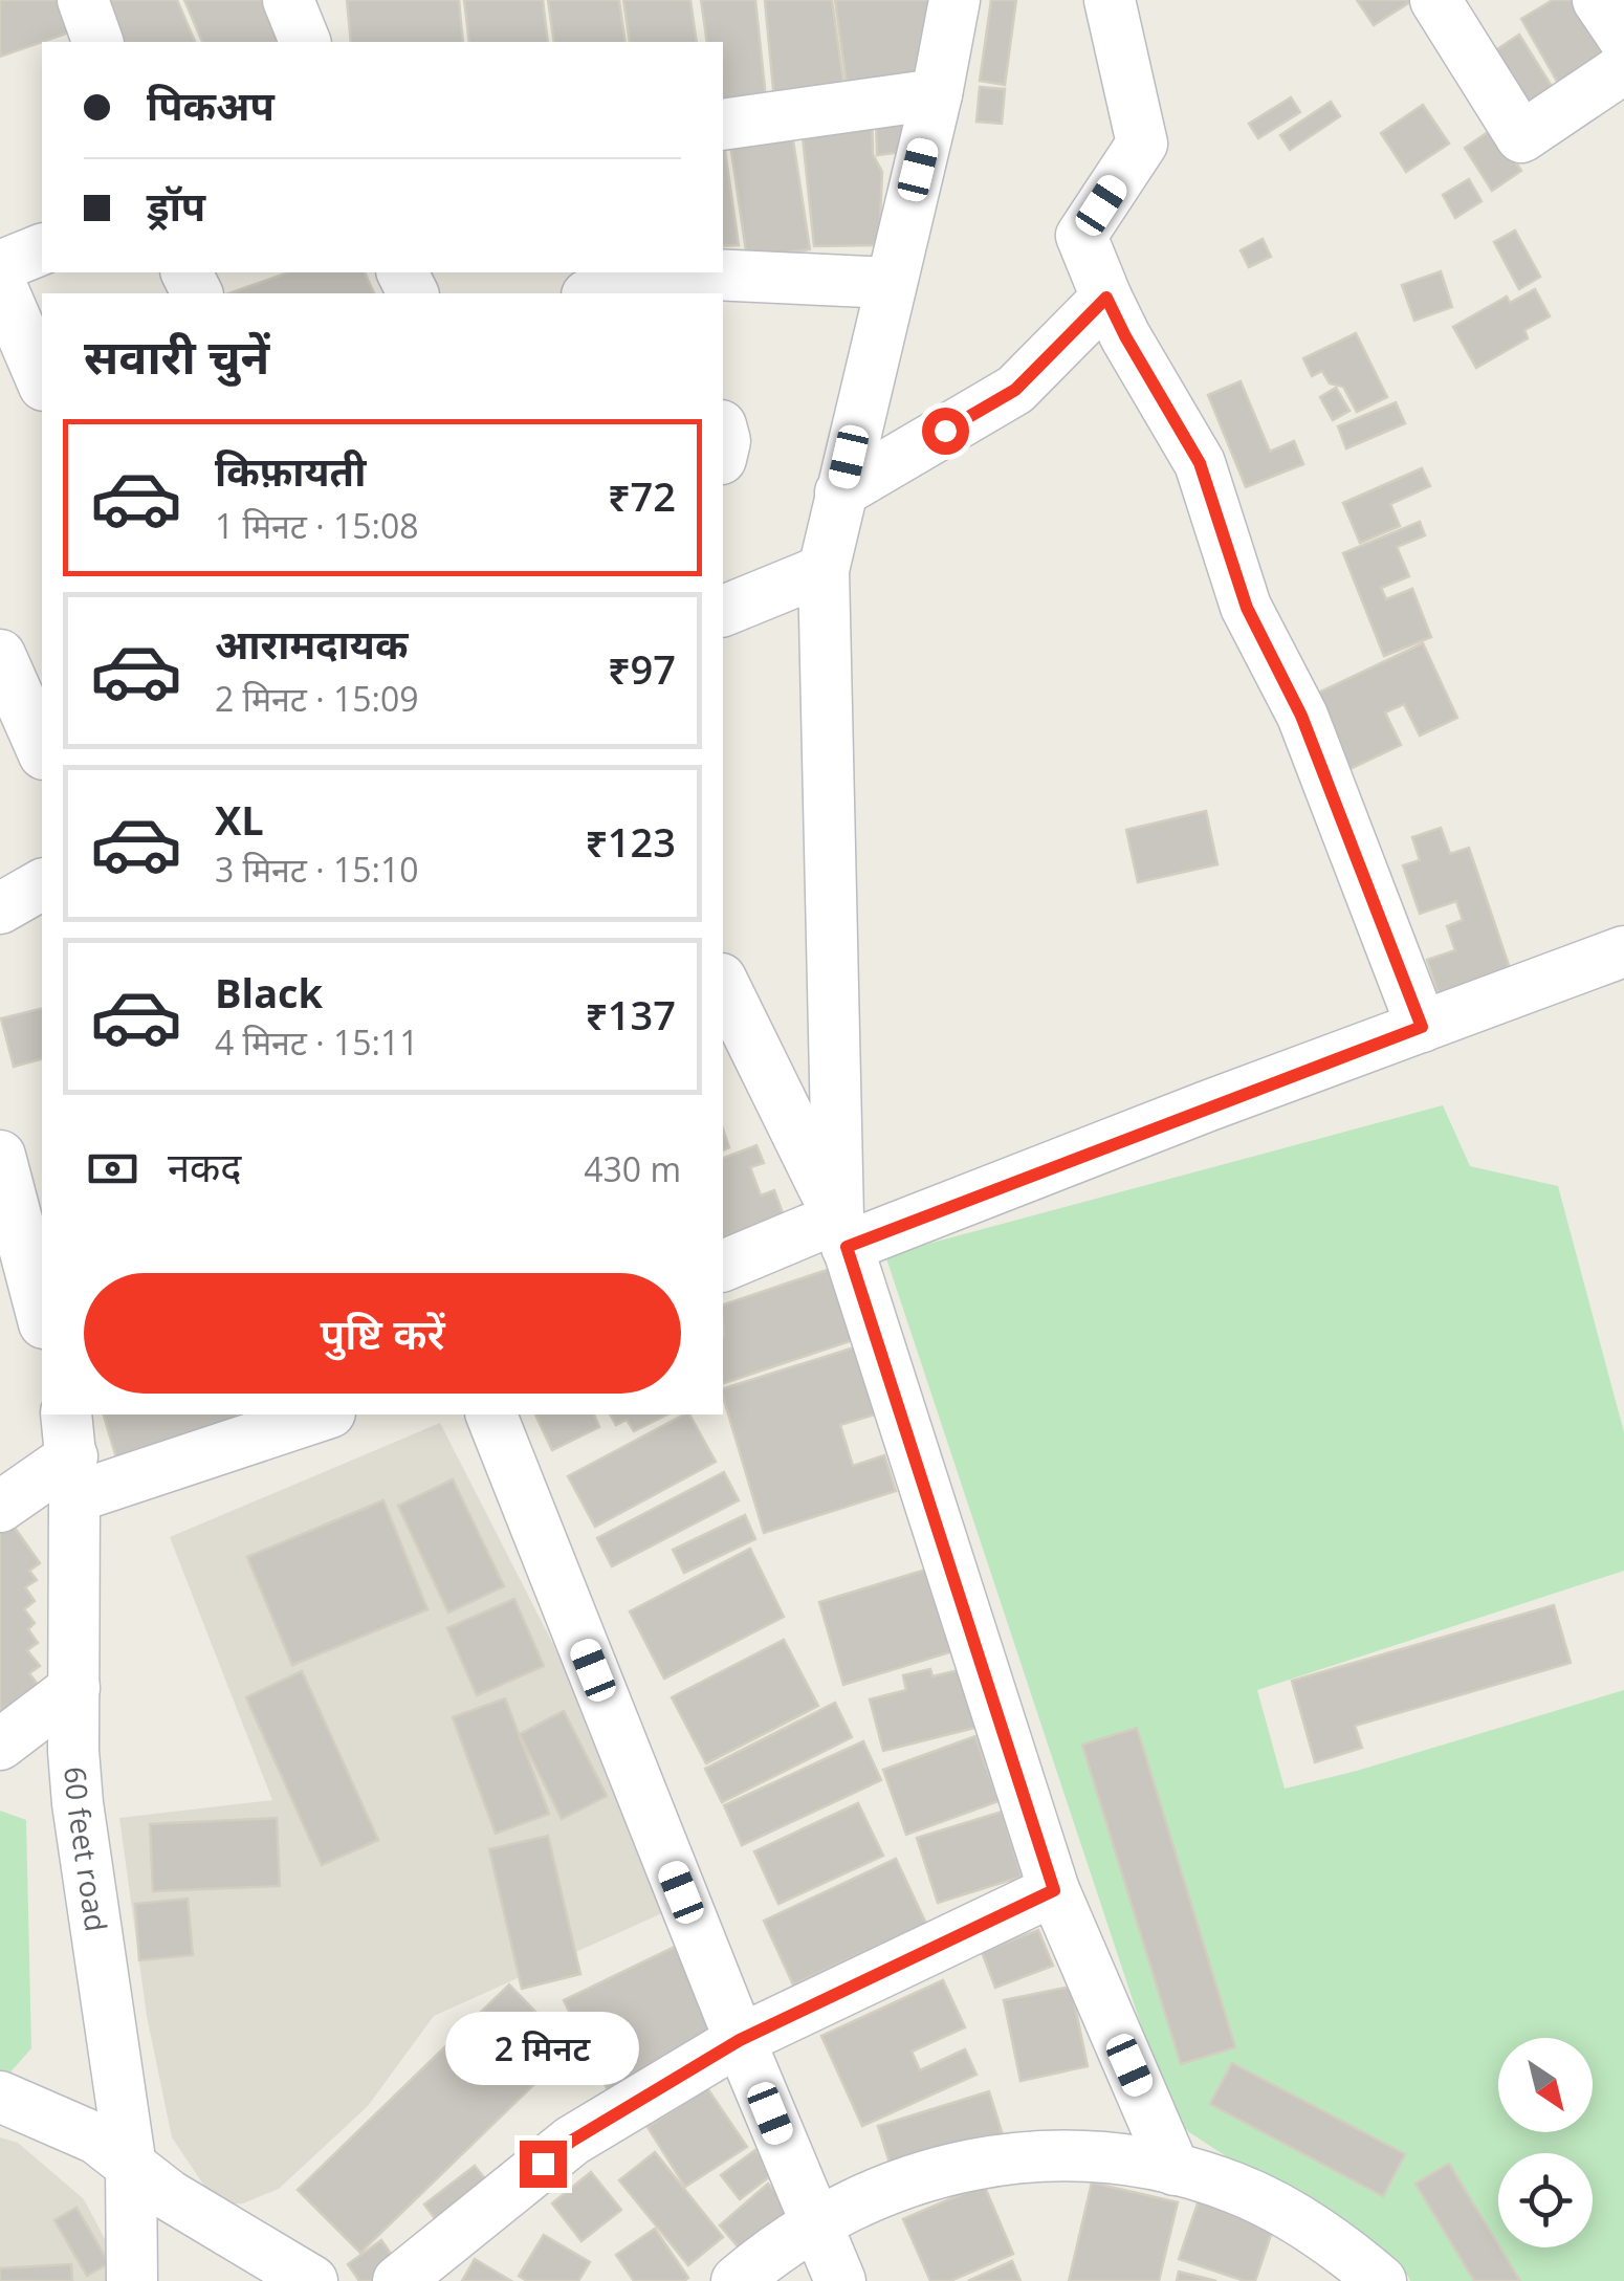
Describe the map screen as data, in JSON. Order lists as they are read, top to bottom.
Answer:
{
  "streets": {
    "street": ["60 feet road"]
  },
  "north": "bottom right",
  "page": {
    "banner": ["पिकअप", "ड्रॉप"],
    "heading": "सवारी चुनें",
    "list": [
      {
        "name": "किफ़ायती",
        "note": "1 मिनट · 15:08",
        "value": "₹72"
      },
      {
        "name": "आरामदायक",
        "note": "2 मिनट · 15:09",
        "value": "₹97"
      },
      {
        "name": "XL",
        "note": "3 मिनट · 15:10",
        "value": "₹123"
      },
      {
        "name": "Black",
        "note": "4 मिनट · 15:11",
        "value": "₹137"
      }
    ],
    "pay": ["नकद", "430 m"],
    "buttons": "पुष्टि करें",
    "bubble": "2 मिनट"
  }
}
